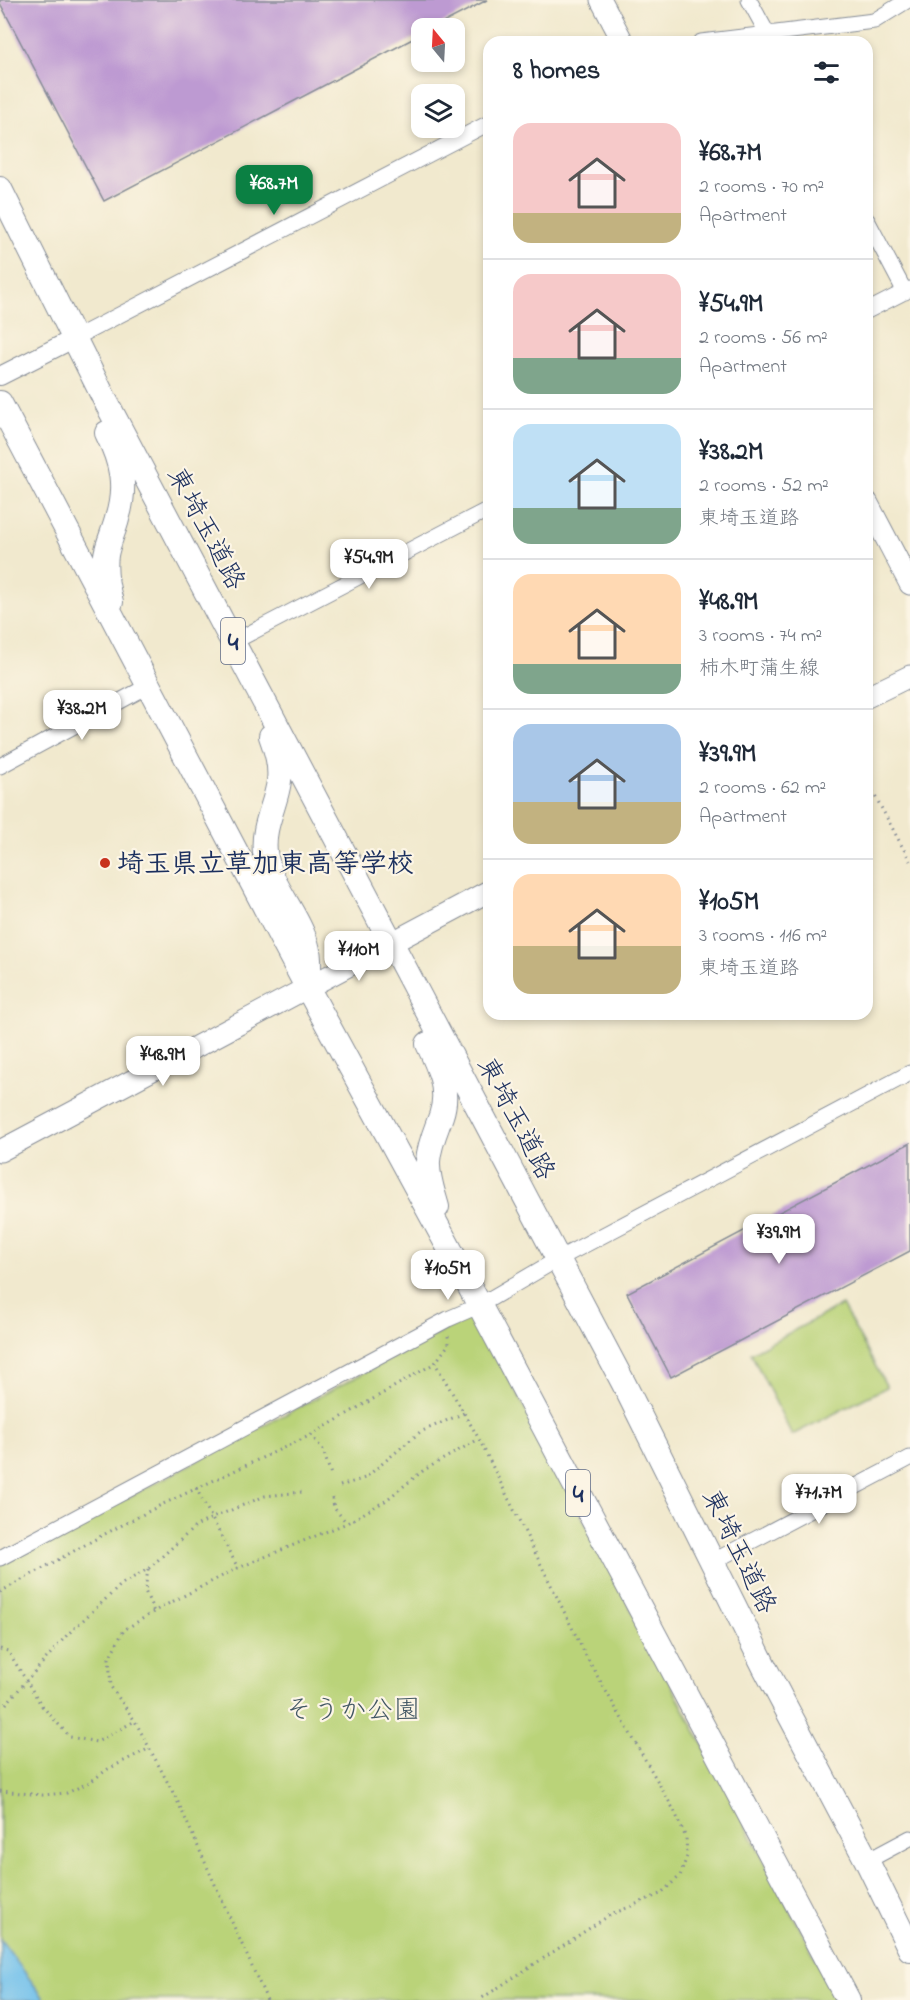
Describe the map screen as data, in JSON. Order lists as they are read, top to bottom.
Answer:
{
  "streets": {
    "highway": ["東埼玉道路", "4"]
  },
  "crossings": [
    ["東埼玉道路", "4"]
  ],
  "parks": ["そうか公園"],
  "places": ["埼玉県立草加東高等学校"],
  "north": "top",
  "page": {
    "heading": "8 homes",
    "list": [
      {
        "name": "¥68.7M",
        "note": "2 rooms · 70 m² · Apartment"
      },
      {
        "name": "¥54.9M",
        "note": "2 rooms · 56 m² · Apartment"
      },
      {
        "name": "¥38.2M",
        "note": "2 rooms · 52 m² · 東埼玉道路"
      },
      {
        "name": "¥48.9M",
        "note": "3 rooms · 74 m² · 柿木町蒲生線"
      },
      {
        "name": "¥39.9M",
        "note": "2 rooms · 62 m² · Apartment"
      },
      {
        "name": "¥105M",
        "note": "3 rooms · 116 m² · 東埼玉道路"
      }
    ],
    "price": [
      "¥68.7M",
      "¥54.9M",
      "¥38.2M",
      "¥110M",
      "¥48.9M",
      "¥39.9M",
      "¥105M",
      "¥71.7M"
    ]
  }
}
